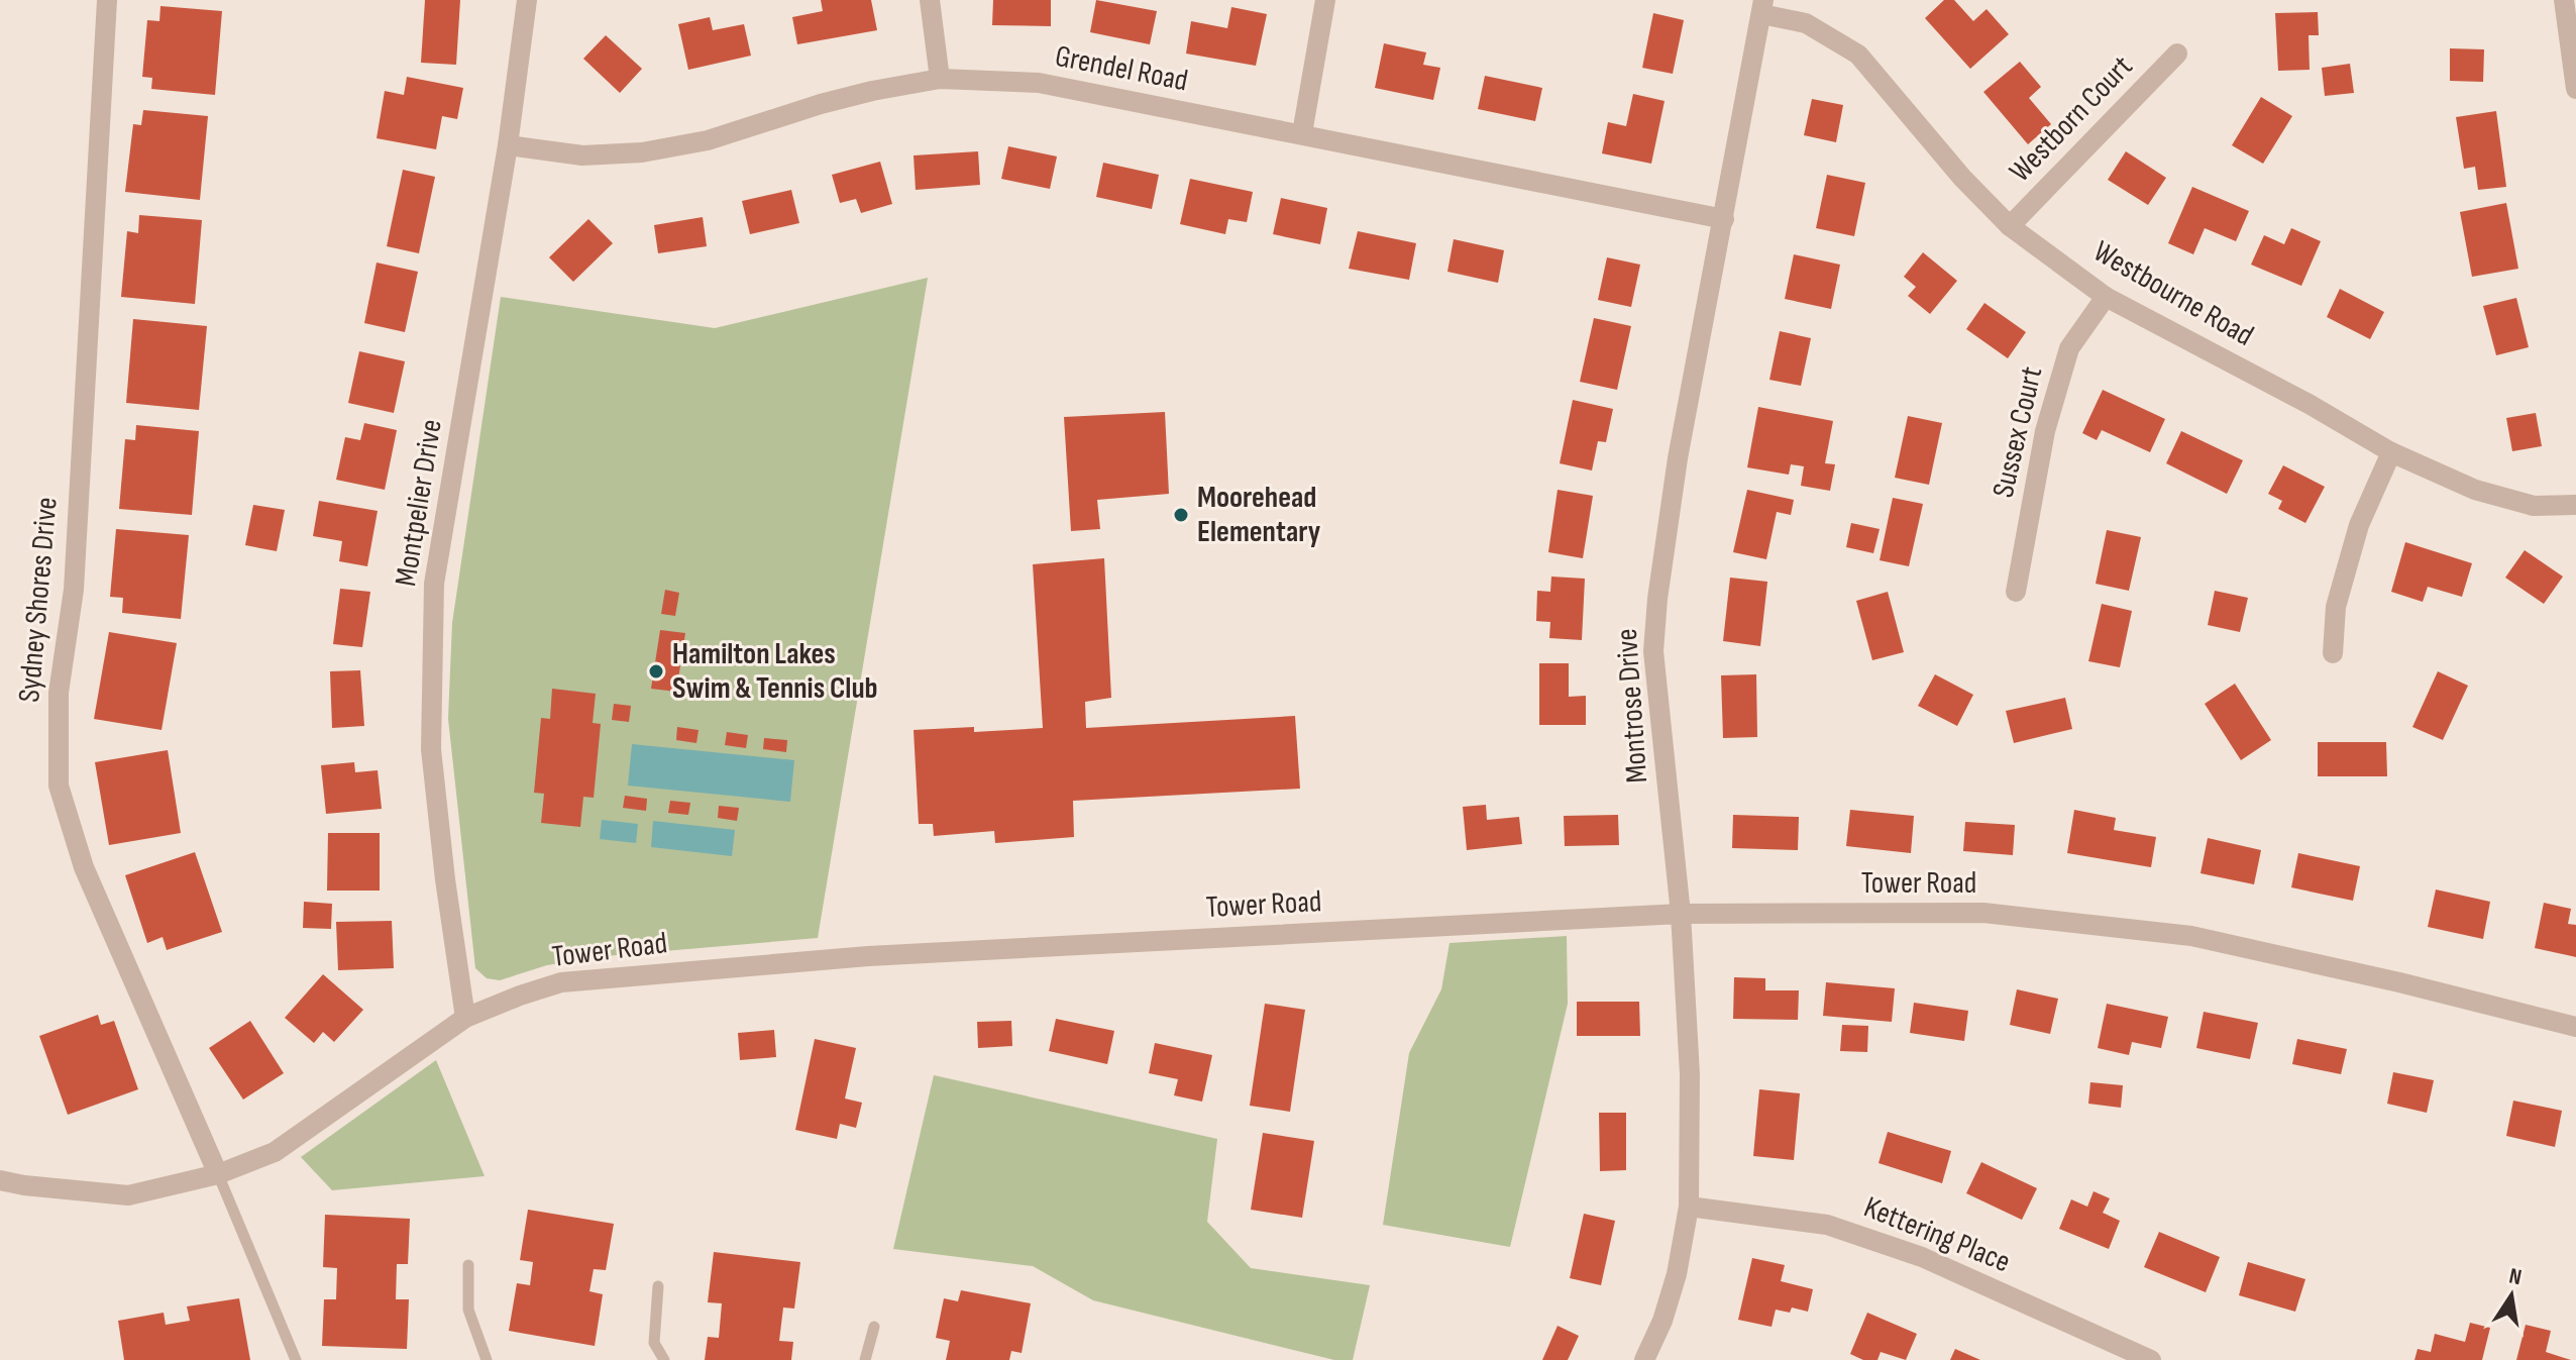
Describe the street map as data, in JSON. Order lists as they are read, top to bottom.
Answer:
{
  "streets": {
    "street": [
      "Grendel Road",
      "Westborn Court",
      "Westbourne Road",
      "Sussex Court",
      "Montpelier Drive",
      "Sydney Shores Drive",
      "Montrose Drive",
      "Tower Road",
      "Kettering Place"
    ]
  },
  "crossings": [
    ["Grendel Road", "Montpelier Drive"],
    ["Grendel Road", "Montrose Drive"],
    ["Westborn Court", "Westbourne Road"],
    ["Westbourne Road", "Sussex Court"],
    ["Westbourne Road", "Montrose Drive"],
    ["Montpelier Drive", "Tower Road"],
    ["Sydney Shores Drive", "Tower Road"],
    ["Montrose Drive", "Tower Road"],
    ["Montrose Drive", "Kettering Place"]
  ],
  "places": ["Moorehead Elementary", "Hamilton Lakes Swim & Tennis Club"],
  "north": "top"
}
